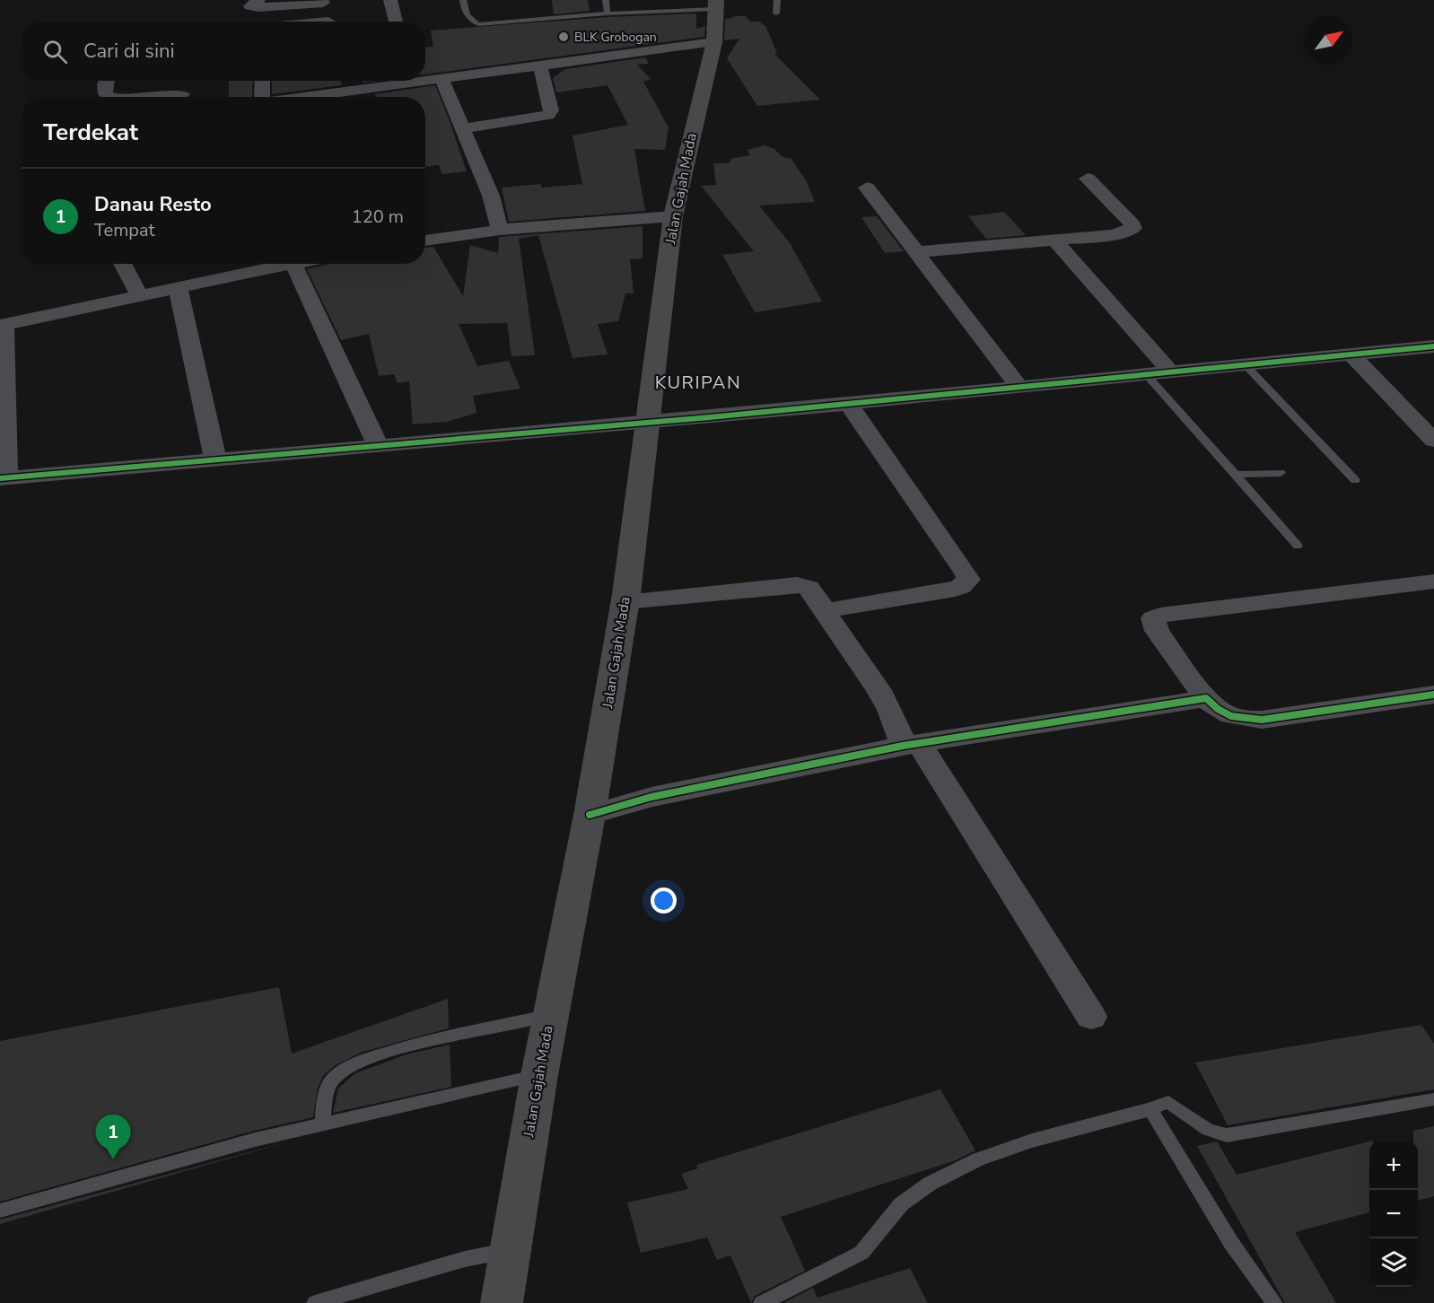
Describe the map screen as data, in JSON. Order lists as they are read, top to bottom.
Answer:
{
  "streets": {
    "main road": ["Jalan Gajah Mada"]
  },
  "districts": ["KURIPAN"],
  "places": ["BLK Grobogan"],
  "north": "top right",
  "page": {
    "search": "Cari di sini",
    "heading": "Terdekat",
    "list": [
      {
        "mark": "1",
        "name": "Danau Resto",
        "note": "Tempat",
        "value": "120 m"
      }
    ],
    "pins": "1",
    "map_buttons": ["+", "−"]
  }
}
